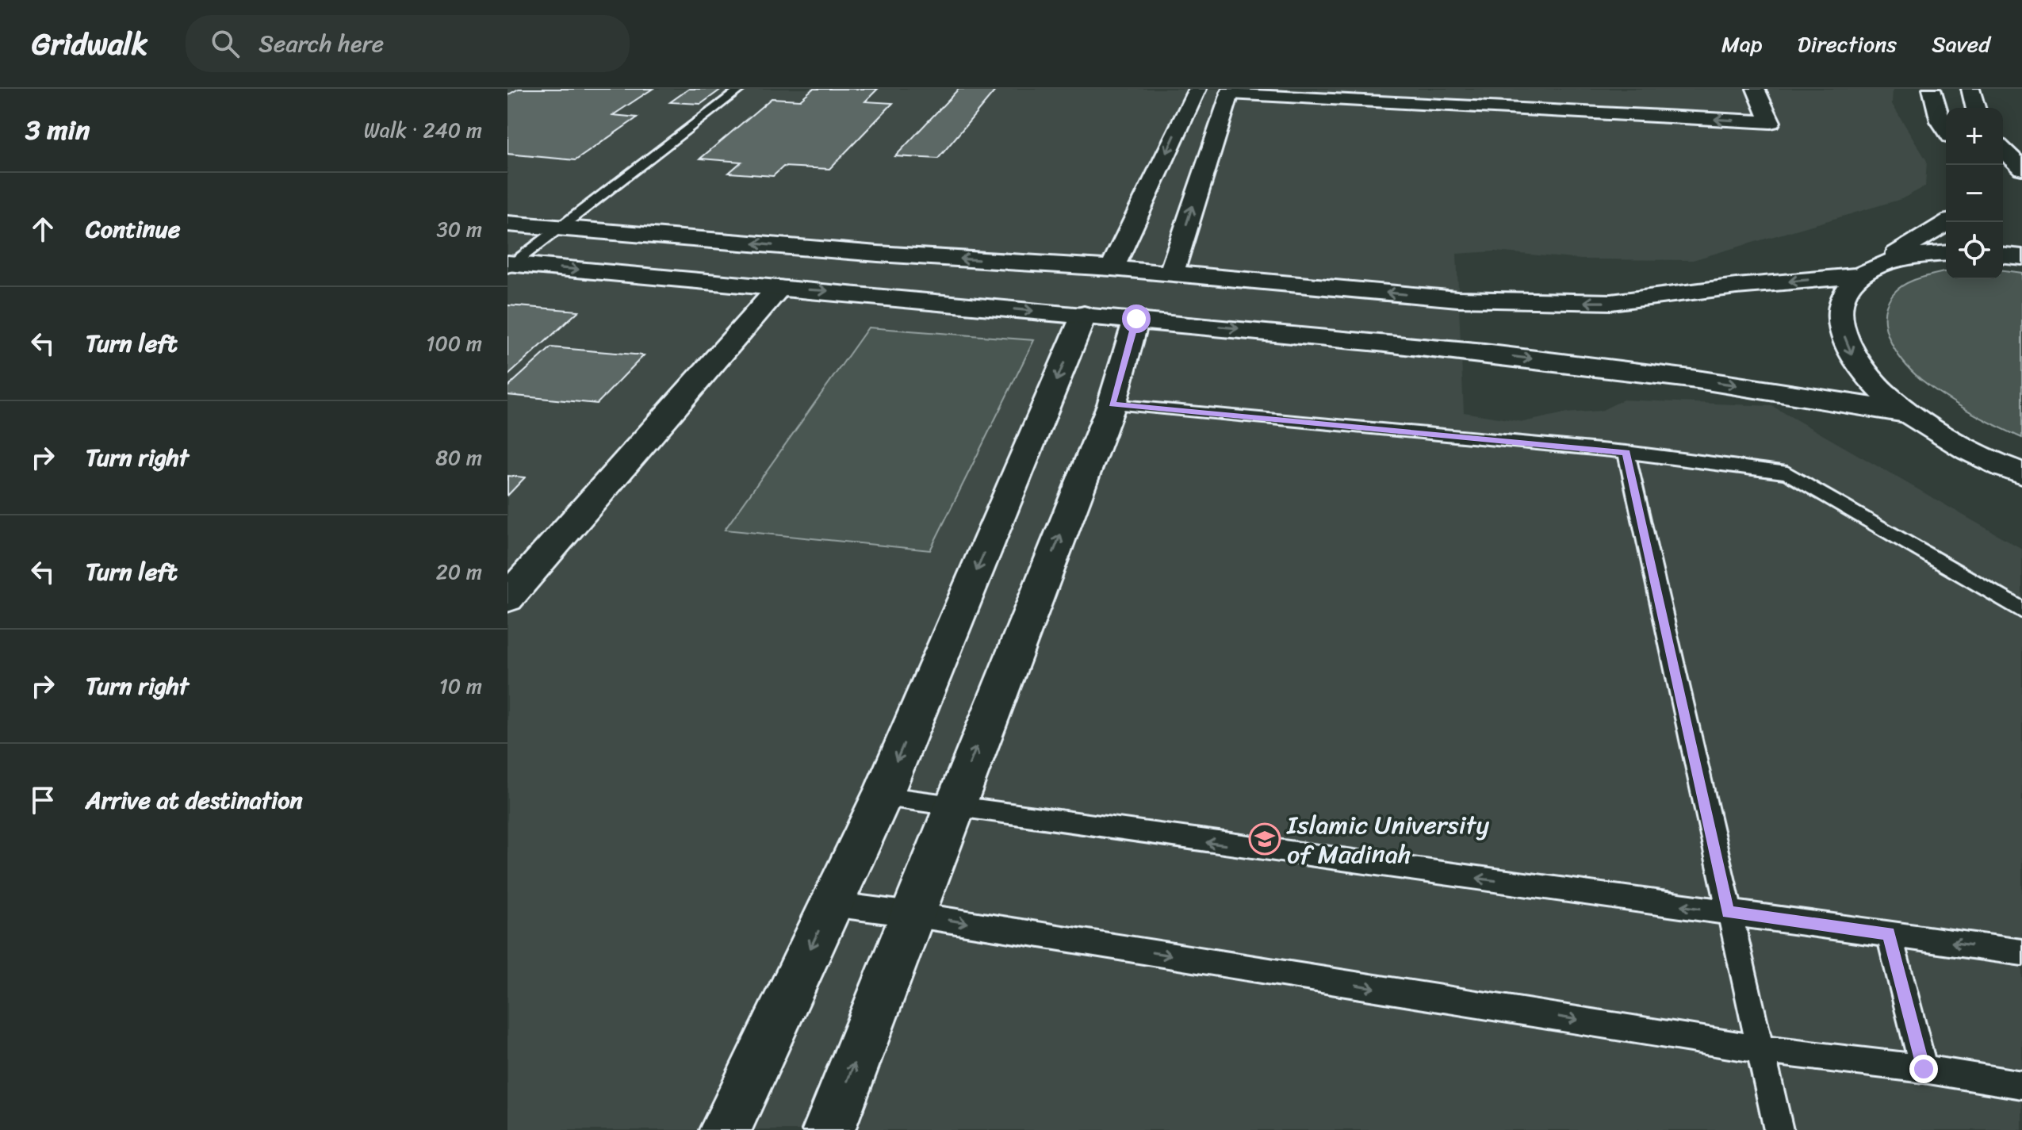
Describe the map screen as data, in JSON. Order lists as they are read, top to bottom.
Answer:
{
  "places": {
    "school or university": ["Islamic University of Madinah"]
  },
  "page": {
    "header": "Gridwalk",
    "search": "Search here",
    "nav": ["Map", "Directions", "Saved"],
    "heading": ["3 min", "Walk · 240 m"],
    "map_buttons": ["+", "−"],
    "list": [
      ["Continue", "30 m"],
      ["Turn left", "100 m"],
      ["Turn right", "80 m"],
      ["Turn left", "20 m"],
      ["Turn right", "10 m"],
      "Arrive at destination"
    ]
  }
}
